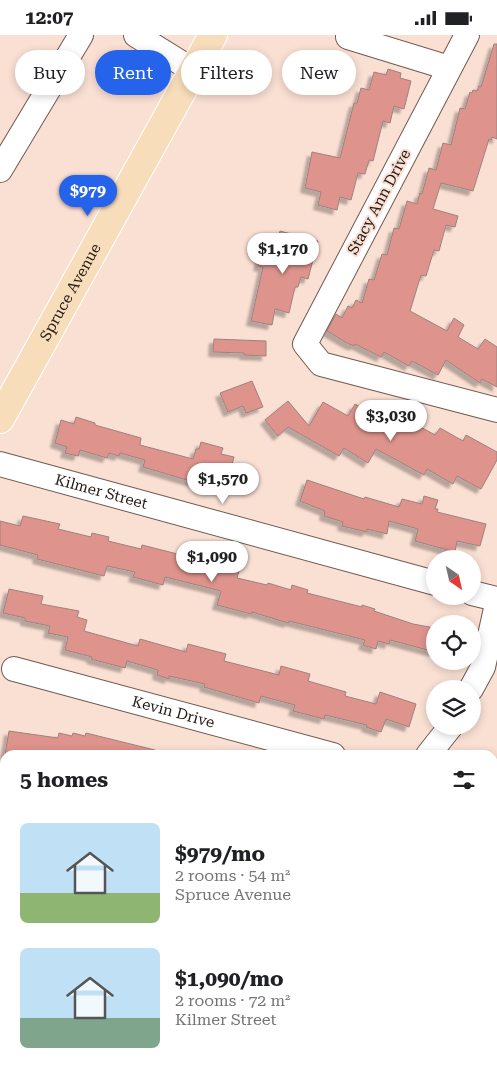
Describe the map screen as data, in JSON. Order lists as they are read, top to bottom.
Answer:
{
  "streets": {
    "main road": ["Spruce Avenue"],
    "street": ["Stacy Ann Drive", "Kilmer Street", "Kevin Drive"]
  },
  "north": "bottom right",
  "page": {
    "status": "12:07",
    "chip": [
      "Buy",
      "Rent",
      "Filters",
      "New"
    ],
    "price": [
      "$979",
      "$1,170",
      "$3,030",
      "$1,570",
      "$1,090"
    ],
    "heading": "5 homes",
    "list": [
      {
        "name": "$979/mo",
        "note": "2 rooms · 54 m² · Spruce Avenue"
      },
      {
        "name": "$1,090/mo",
        "note": "2 rooms · 72 m² · Kilmer Street"
      }
    ]
  }
}
